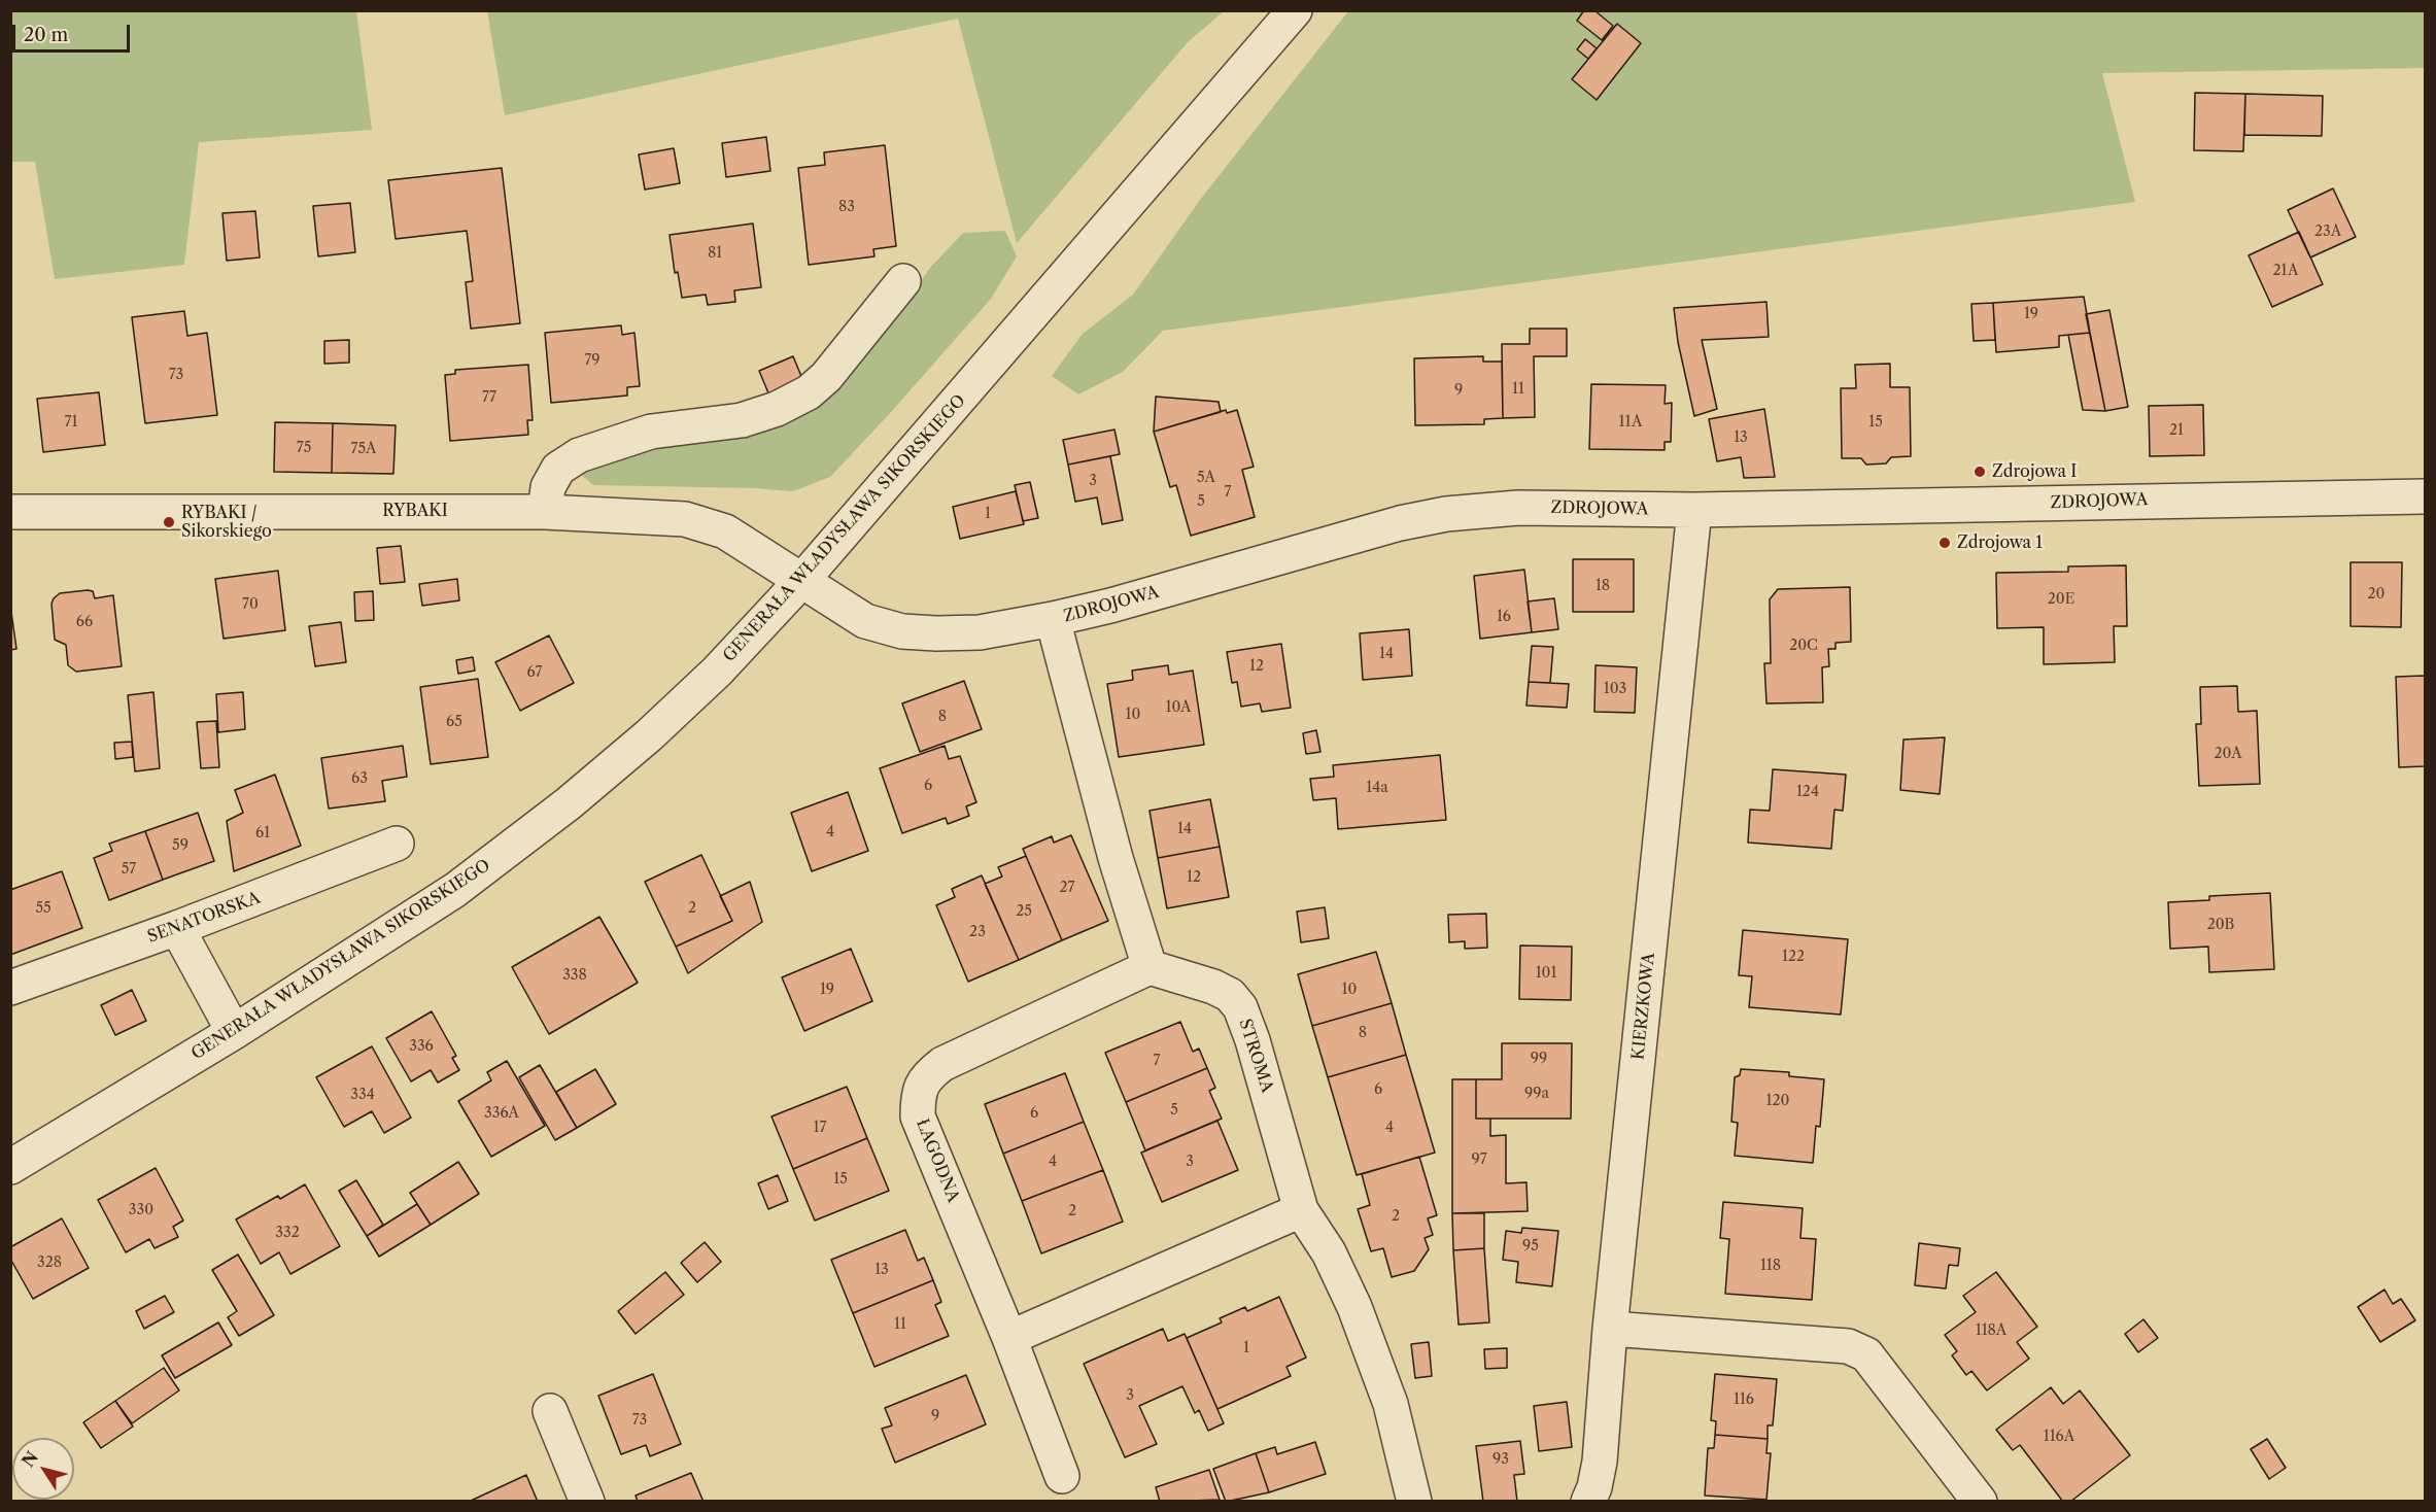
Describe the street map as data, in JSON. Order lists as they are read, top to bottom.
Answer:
{
  "streets": {
    "street": [
      "ZDROJOWA",
      "RYBAKI",
      "GENERAŁA WŁADYSŁAWA SIKORSKIEGO",
      "SENATORSKA",
      "KIERZKOWA",
      "STROMA",
      "ŁAGODNA"
    ]
  },
  "crossings": [
    ["ZDROJOWA", "RYBAKI"],
    ["ZDROJOWA", "GENERAŁA WŁADYSŁAWA SIKORSKIEGO"],
    ["ZDROJOWA", "KIERZKOWA"],
    ["RYBAKI", "GENERAŁA WŁADYSŁAWA SIKORSKIEGO"],
    ["STROMA", "ŁAGODNA"]
  ],
  "places": ["Zdrojowa I", "RYBAKI / Sikorskiego", "Zdrojowa 1"],
  "house_numbers": [
    "83",
    "23A",
    "81",
    "21A",
    "19",
    "79",
    "73",
    "11",
    "9",
    "77",
    "71",
    "11A",
    "15",
    "21",
    "13",
    "75",
    "75A",
    "5A",
    "3",
    "7",
    "5",
    "1",
    "18",
    "20",
    "20E",
    "70",
    "16",
    "66",
    "20C",
    "14",
    "12",
    "67",
    "103",
    "10A",
    "10",
    "8",
    "65",
    "20A",
    "63",
    "6",
    "14a",
    "124",
    "14",
    "4",
    "61",
    "59",
    "57",
    "12",
    "27",
    "55",
    "2",
    "25",
    "20B",
    "23",
    "122",
    "101",
    "338",
    "19",
    "10",
    "8",
    "336",
    "99",
    "7",
    "6",
    "99a",
    "334",
    "120",
    "5",
    "336A",
    "6",
    "17",
    "4",
    "97",
    "4",
    "3",
    "15",
    "330",
    "2",
    "2",
    "332",
    "95",
    "328",
    "118",
    "13",
    "11",
    "118A",
    "1",
    "3",
    "116",
    "9",
    "73",
    "116A",
    "93"
  ],
  "scale_bar": "20 m",
  "north": "top left"
}
